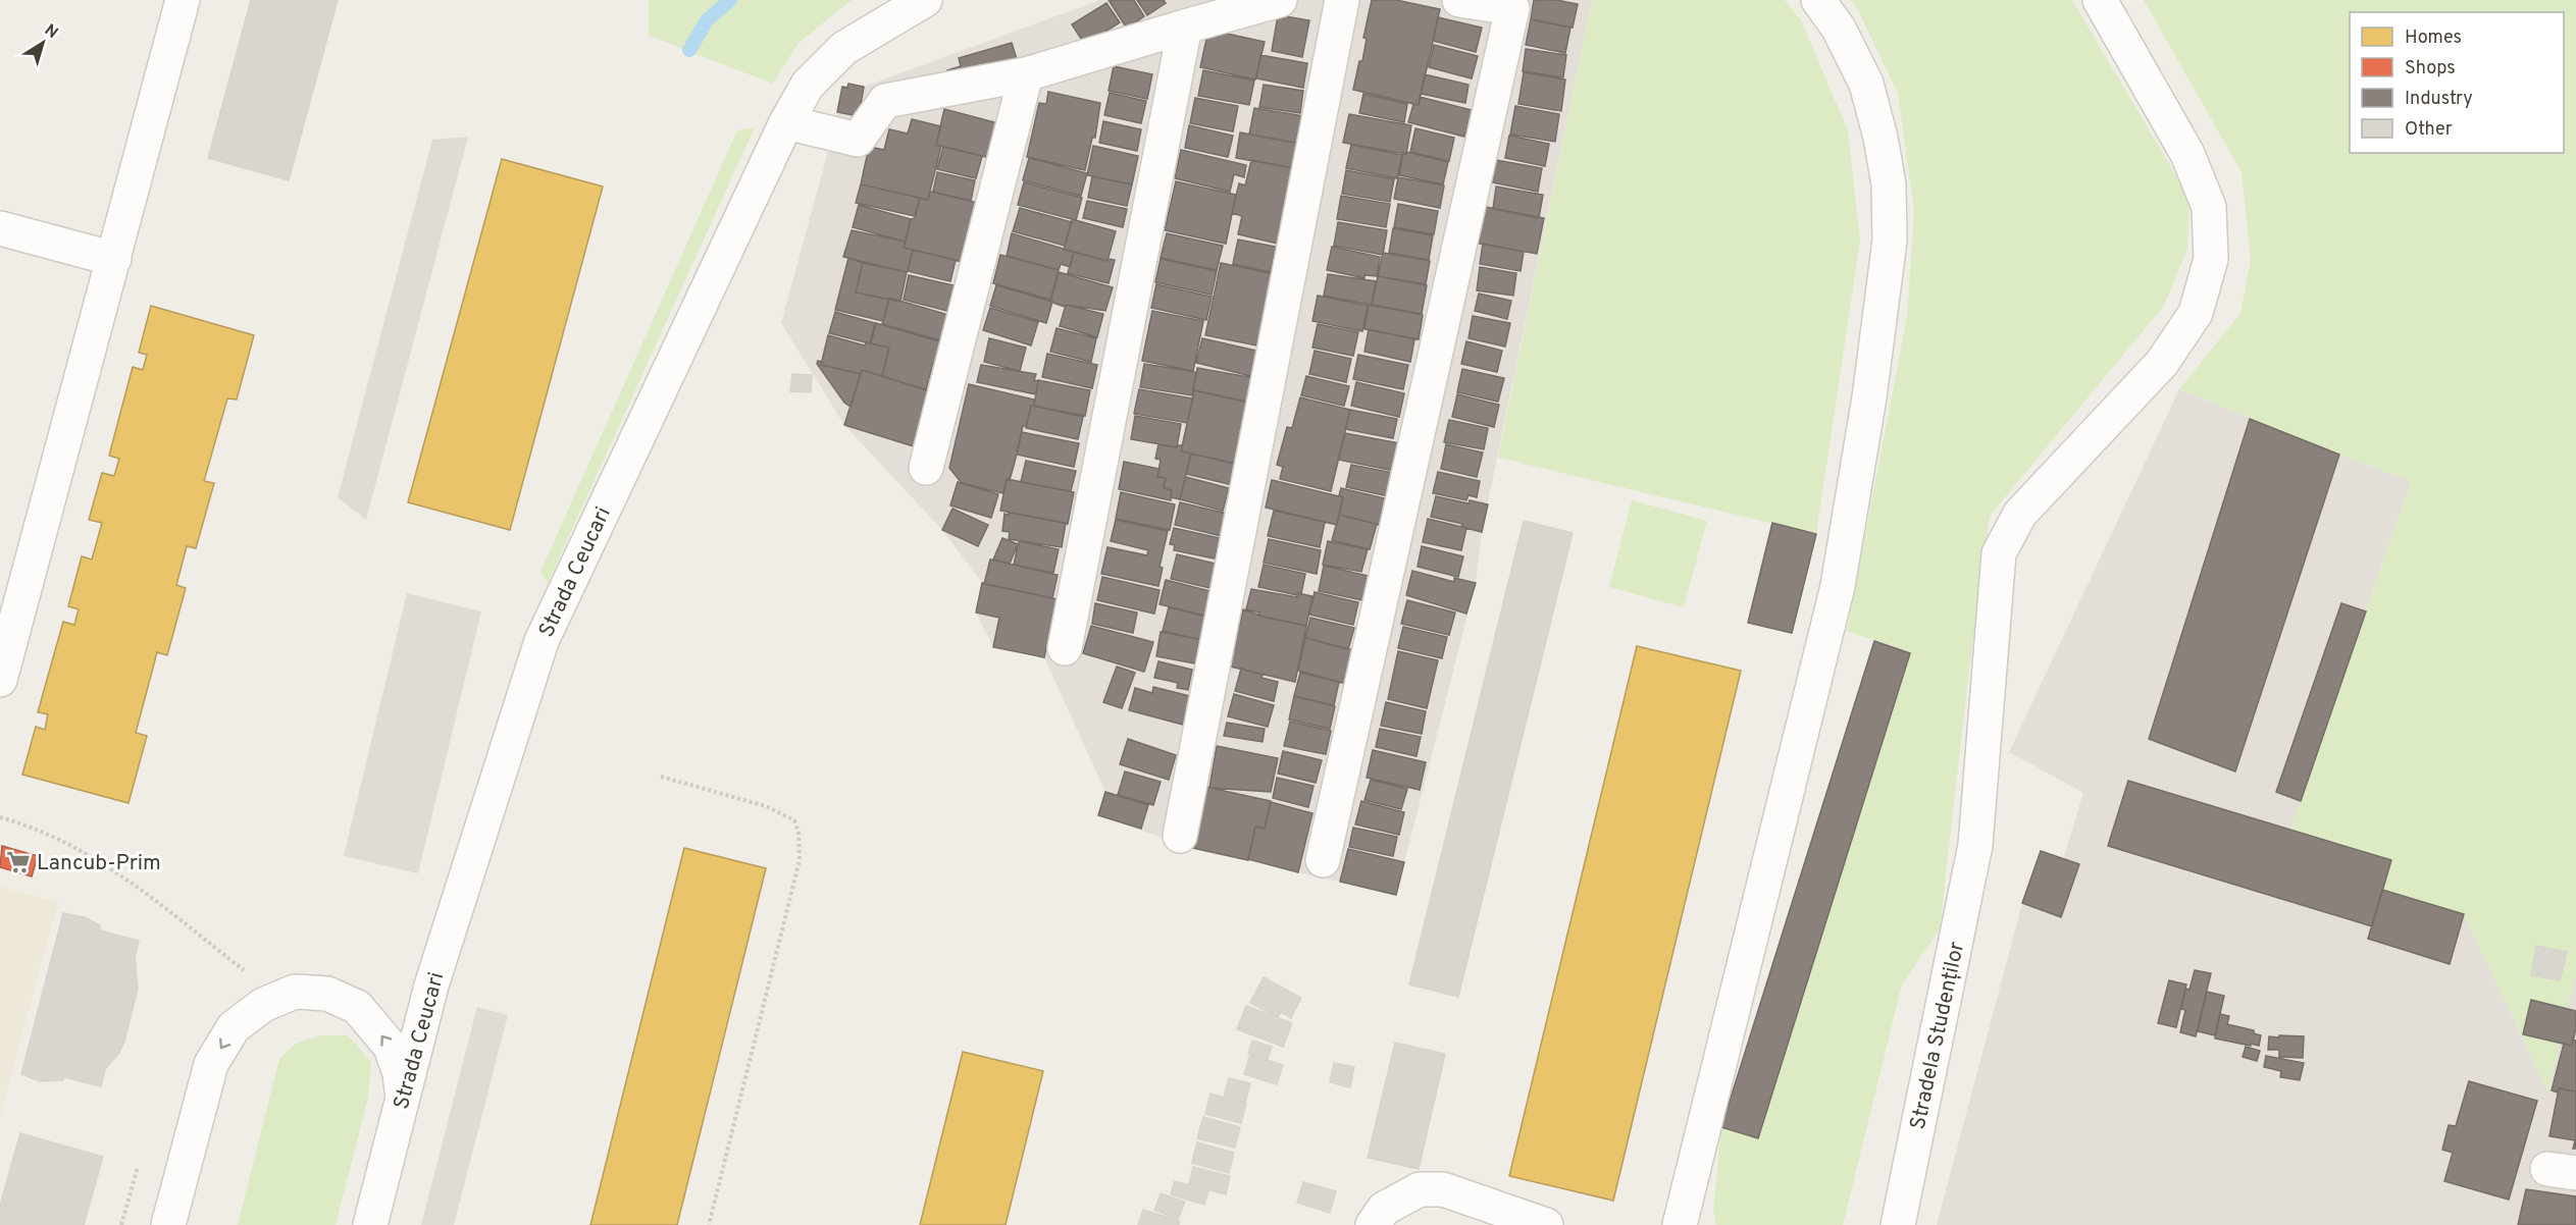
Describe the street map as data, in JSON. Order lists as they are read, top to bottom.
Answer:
{
  "streets": {
    "street": ["Strada Ceucari", "Stradela Studenților"]
  },
  "places": {
    "supermarket": ["Lancub-Prim"]
  },
  "legend": [
    "Homes",
    "Shops",
    "Industry",
    "Other"
  ],
  "north": "top right"
}
